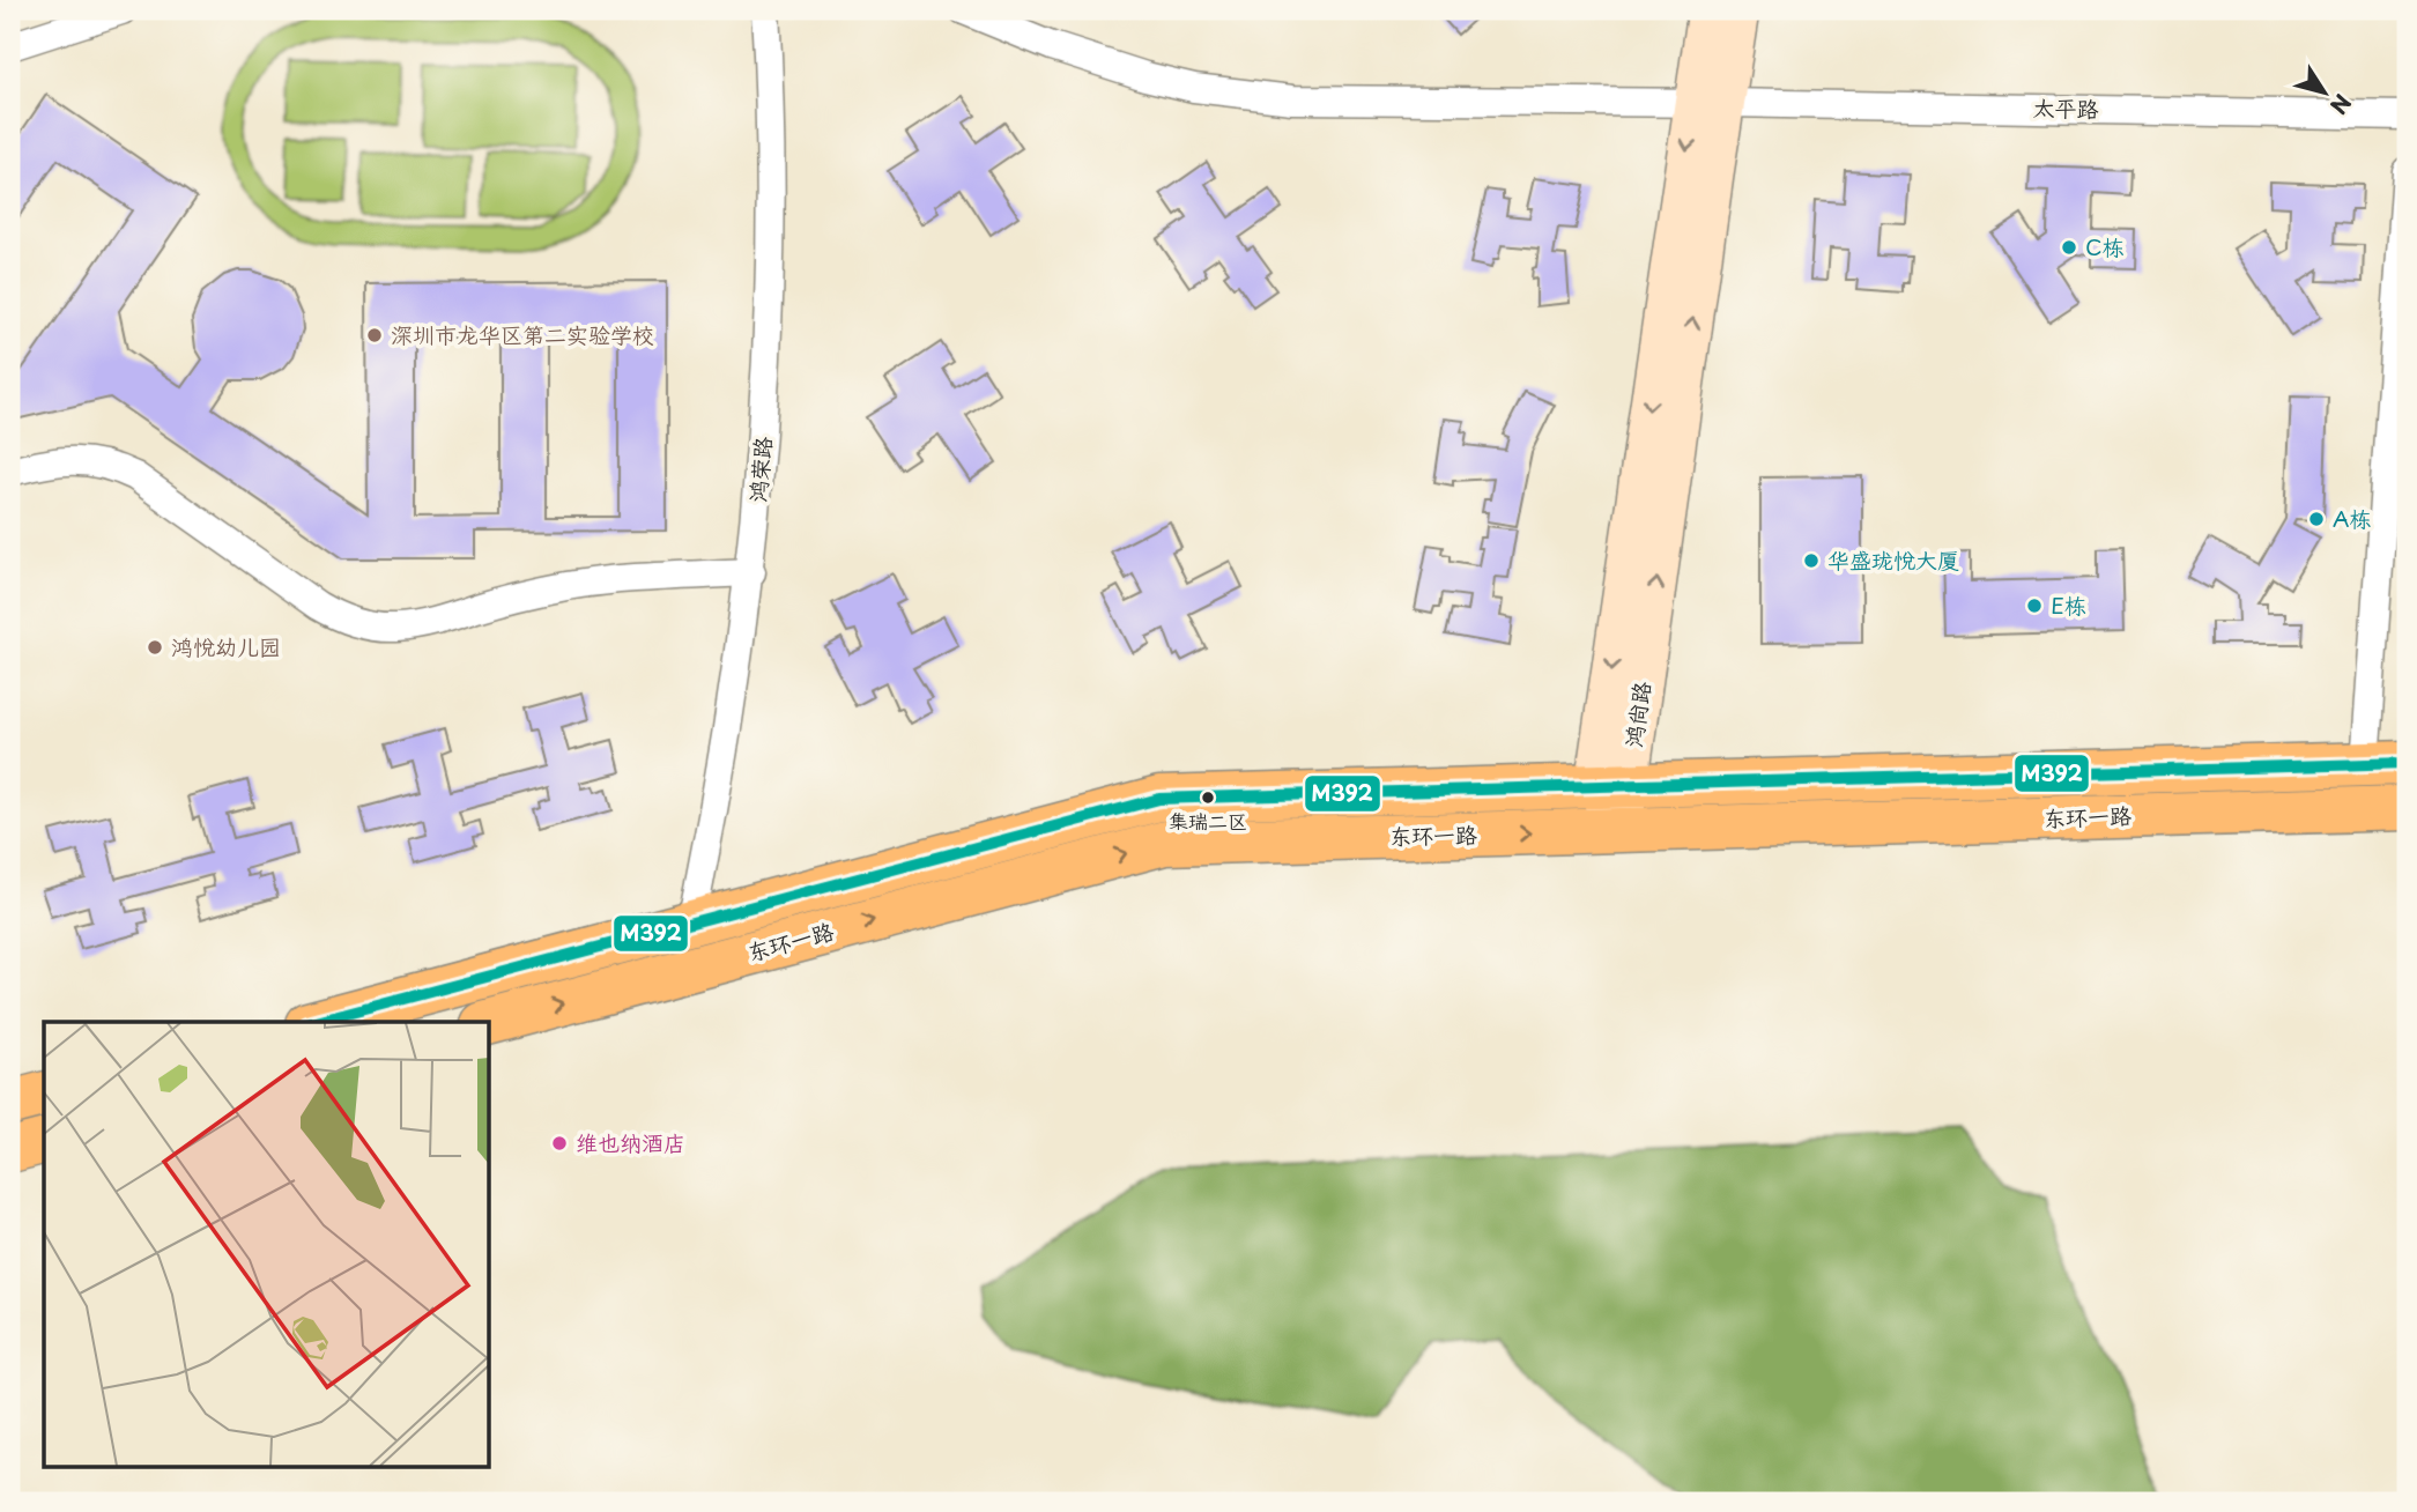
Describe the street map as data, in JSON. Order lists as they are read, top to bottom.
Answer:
{
  "streets": {
    "main road": ["东环一路"],
    "street": ["太平路", "鸿荣路", "鸿尚路"]
  },
  "crossings": [
    ["太平路", "鸿尚路"],
    ["鸿荣路", "东环一路"],
    ["鸿尚路", "东环一路"]
  ],
  "places": [
    "C栋",
    "深圳市龙华区第二实验学校",
    "A栋",
    "华盛珑悦大厦",
    "E栋",
    "鸿悦幼儿园",
    "集瑞二区",
    "维也纳酒店"
  ],
  "lines": ["transit line M392"],
  "north": "bottom right"
}
